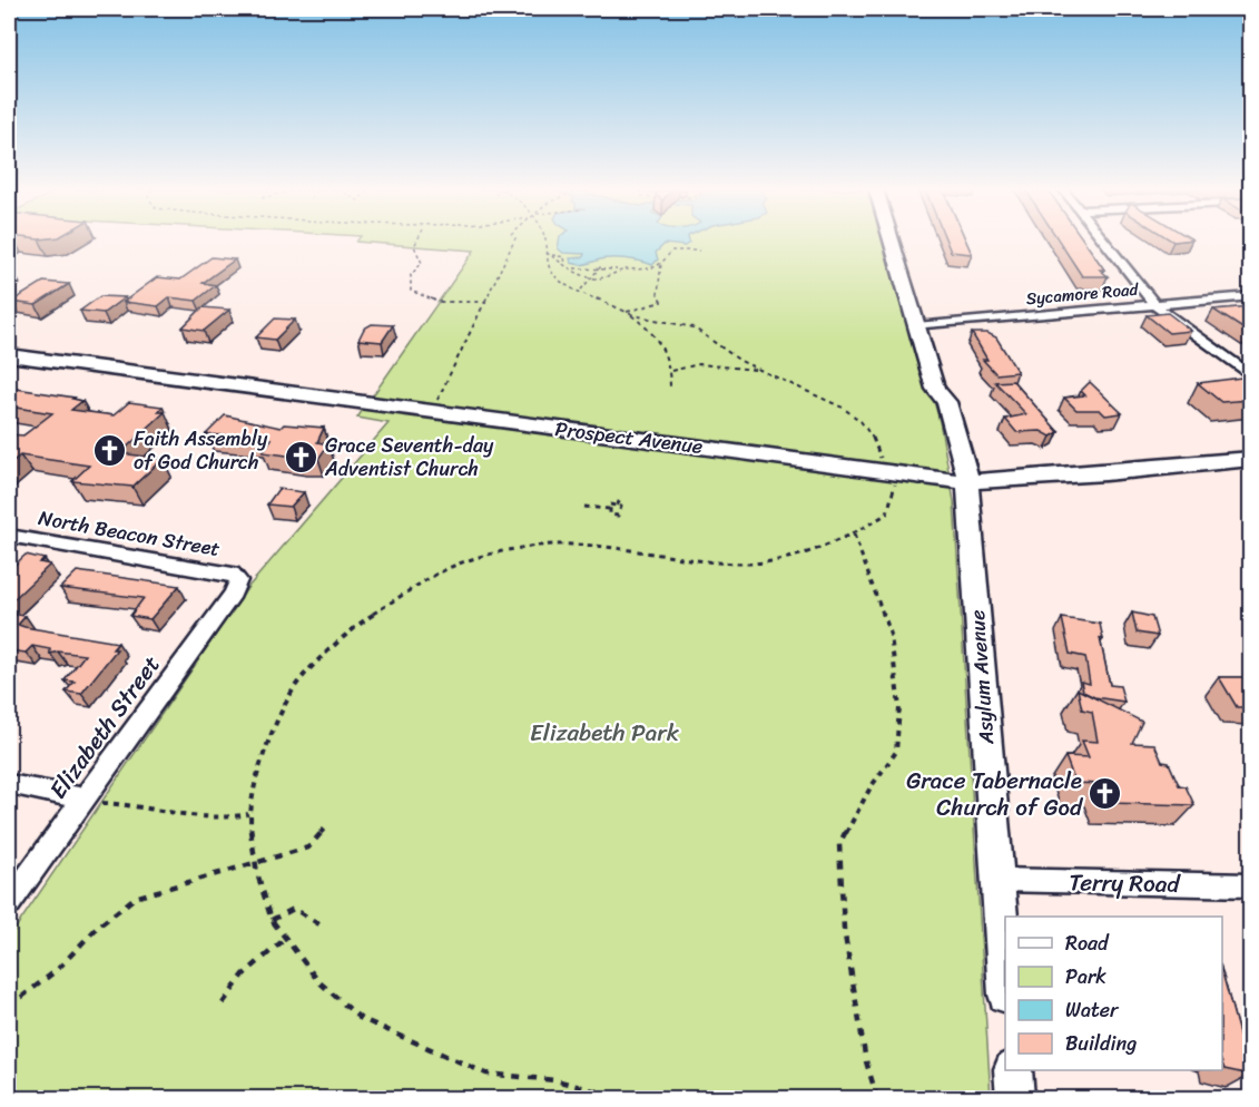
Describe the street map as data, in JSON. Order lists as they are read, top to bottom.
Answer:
{
  "streets": {
    "main road": ["Prospect Avenue", "Asylum Avenue"],
    "street": [
      "Sycamore Road",
      "North Beacon Street",
      "Elizabeth Street",
      "Terry Road"
    ]
  },
  "crossings": [
    ["Sycamore Road", "Asylum Avenue"],
    ["Prospect Avenue", "Asylum Avenue"],
    ["North Beacon Street", "Elizabeth Street"],
    ["Asylum Avenue", "Terry Road"]
  ],
  "parks": ["Elizabeth Park"],
  "places": {
    "church": ["Faith Assembly of God Church", "Grace Seventh-day Adventist Church", "Grace Tabernacle Church of God"]
  },
  "legend": [
    "Road",
    "Park",
    "Water",
    "Building"
  ]
}
